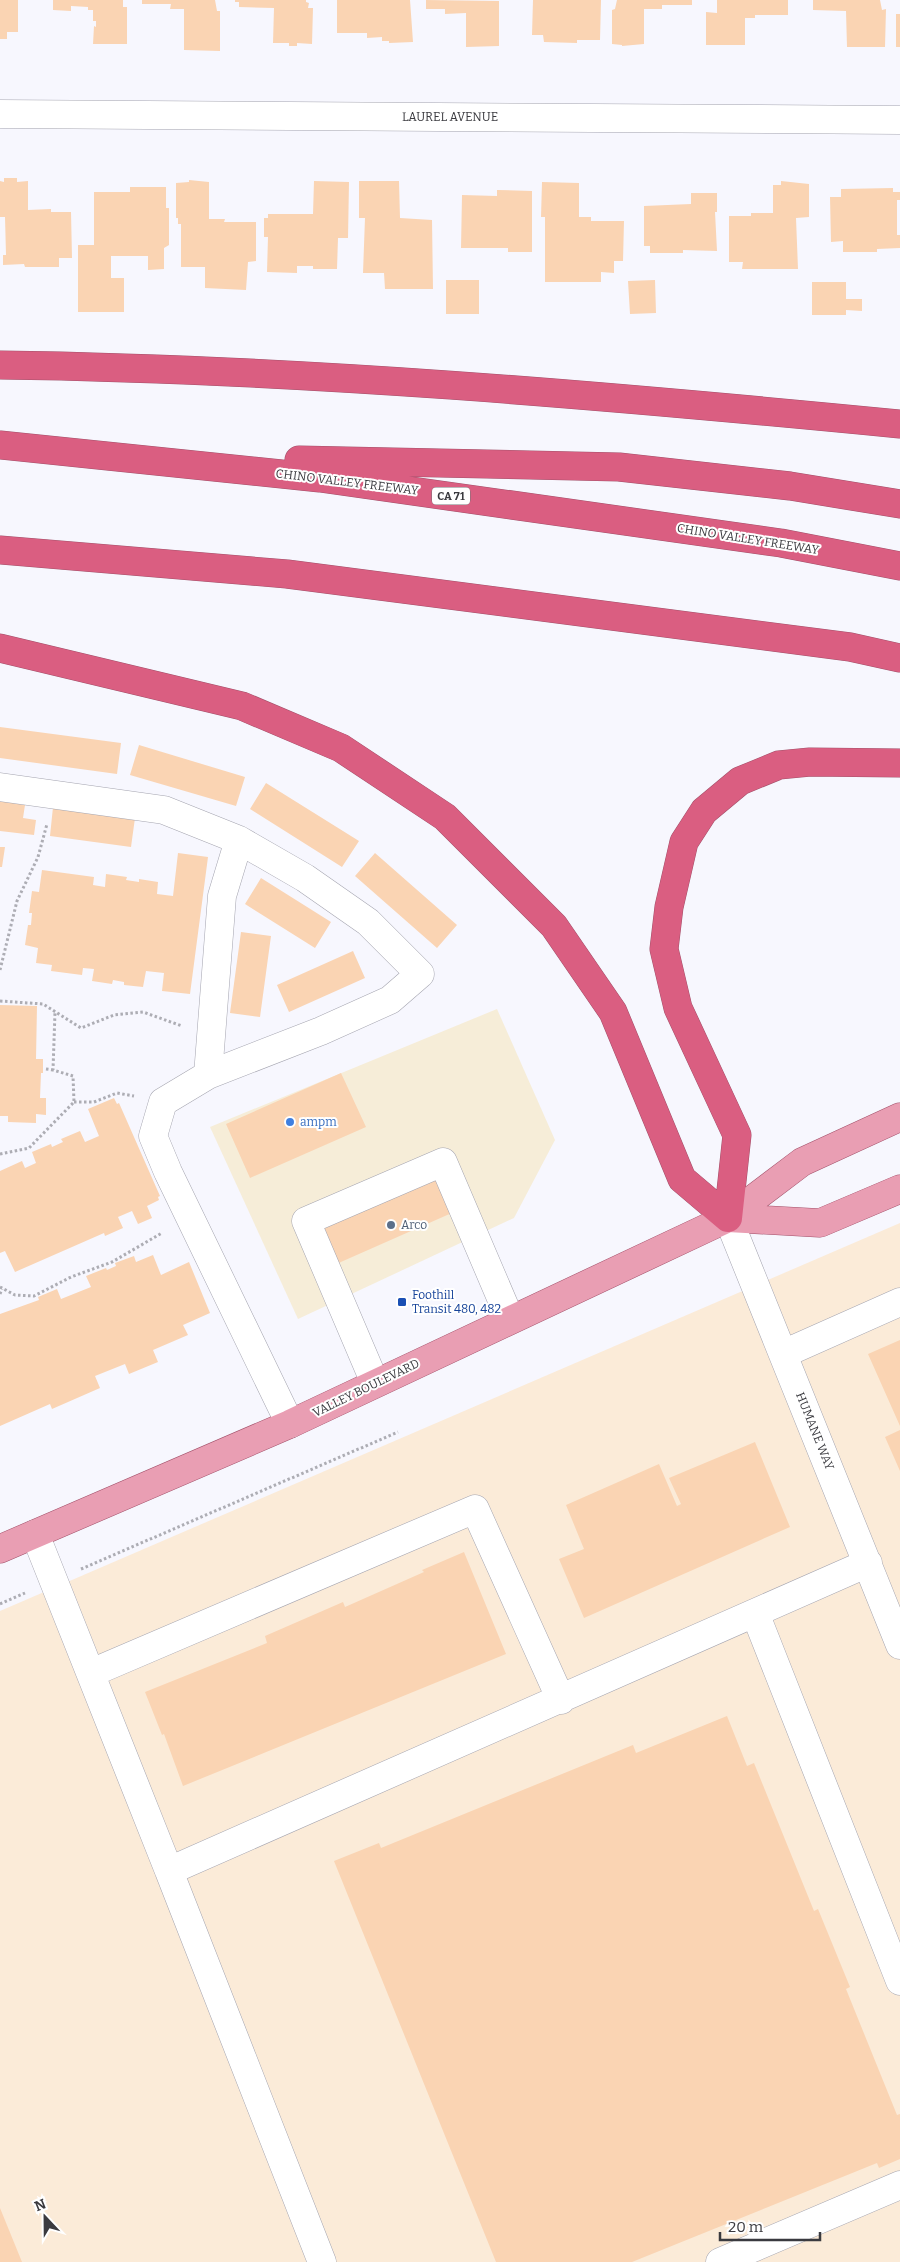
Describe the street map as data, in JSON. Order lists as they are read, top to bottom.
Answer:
{
  "streets": {
    "highway": ["CHINO VALLEY FREEWAY", "CA 71"],
    "main road": ["VALLEY BOULEVARD"],
    "street": ["LAUREL AVENUE", "HUMANE WAY"]
  },
  "crossings": [
    ["VALLEY BOULEVARD", "HUMANE WAY"]
  ],
  "places": {
    "other": ["ampm", "Arco"],
    "transit": ["Foothill Transit 480, 482"]
  },
  "scale_bar": "20 m",
  "north": "top"
}
